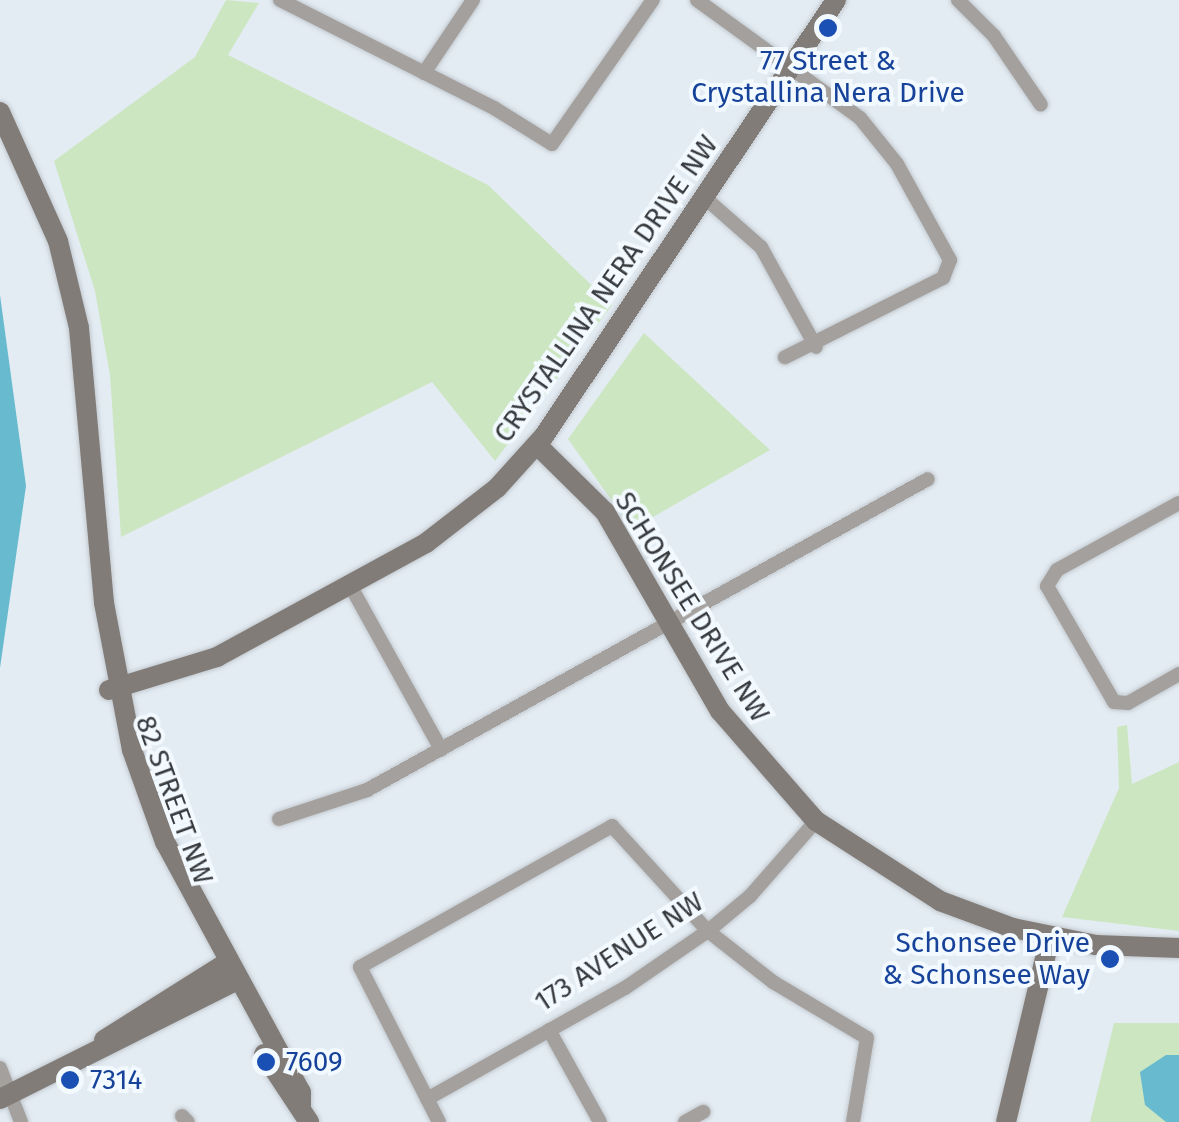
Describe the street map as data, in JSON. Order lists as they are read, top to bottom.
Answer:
{
  "streets": {
    "street": [
      "CRYSTALLINA NERA DRIVE NW",
      "SCHONSEE DRIVE NW",
      "82 STREET NW",
      "173 AVENUE NW"
    ]
  },
  "crossings": [
    ["CRYSTALLINA NERA DRIVE NW", "SCHONSEE DRIVE NW"],
    ["CRYSTALLINA NERA DRIVE NW", "82 STREET NW"],
    ["SCHONSEE DRIVE NW", "173 AVENUE NW"]
  ],
  "places": [
    "77 Street & Crystallina Nera Drive",
    "Schonsee Drive & Schonsee Way",
    "7609",
    "7314"
  ]
}
